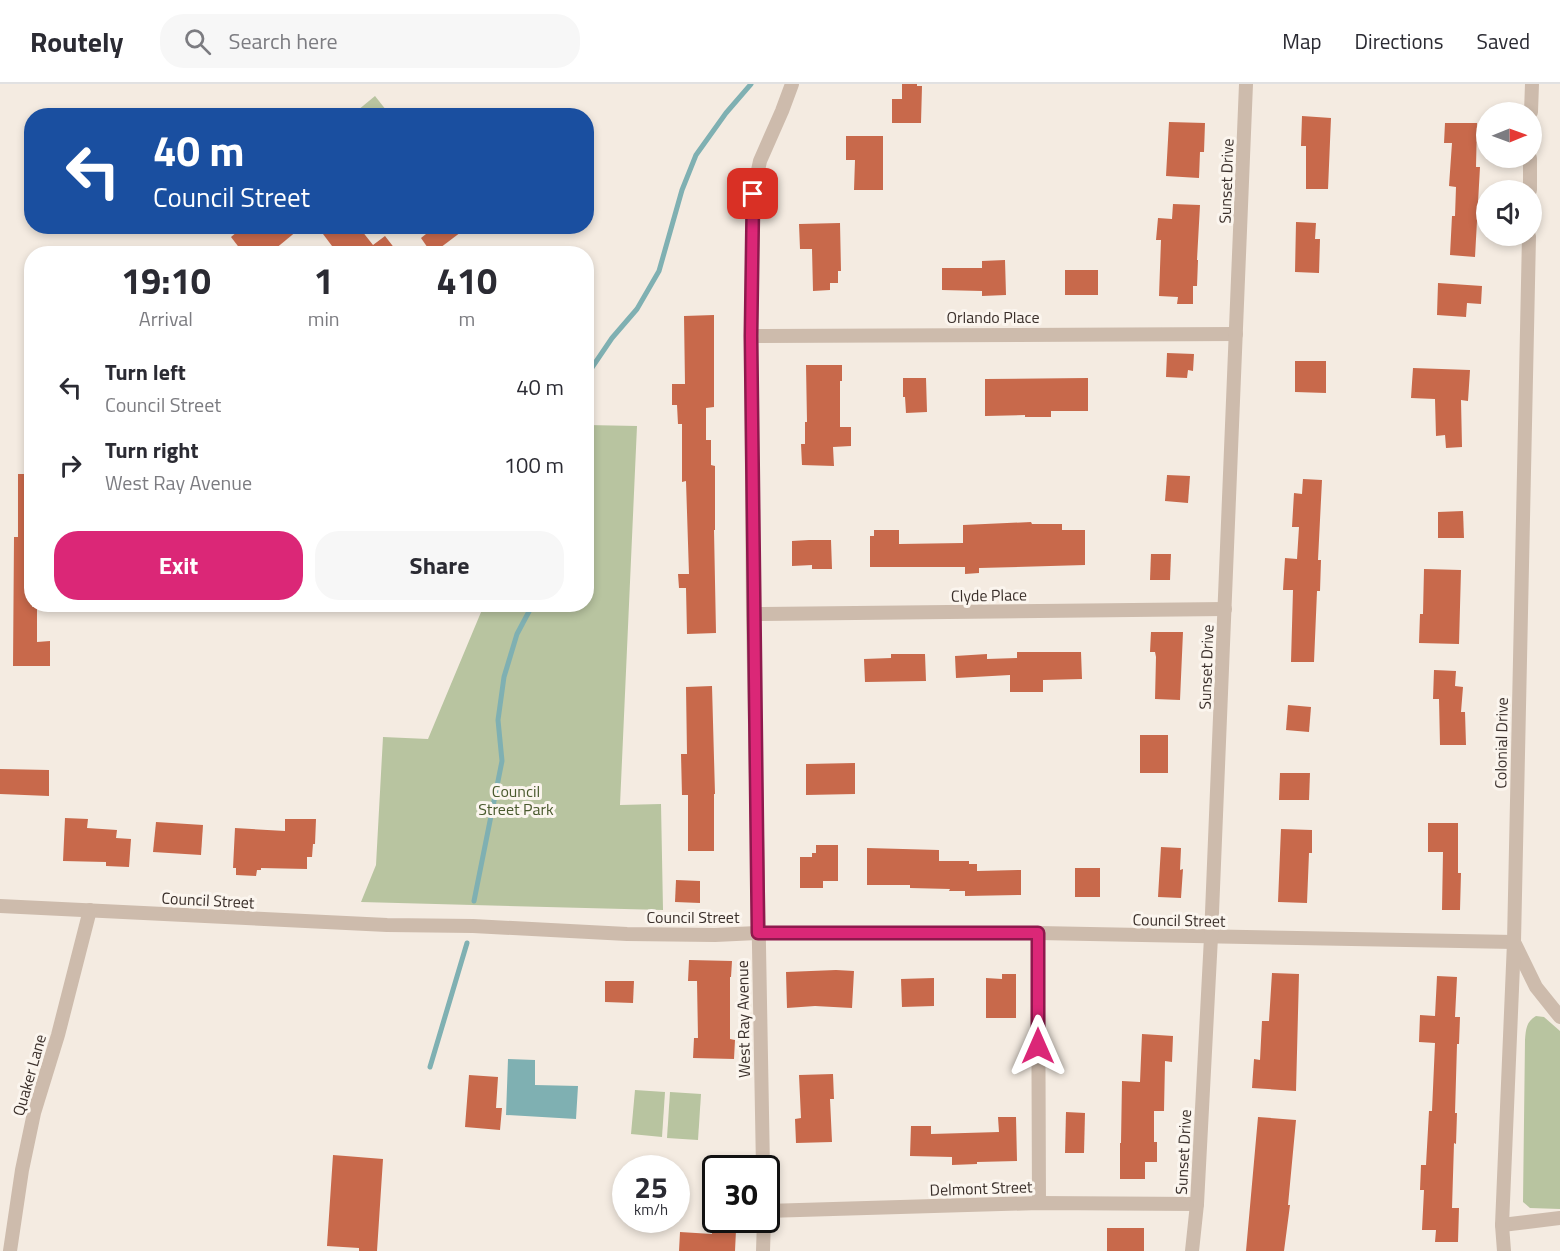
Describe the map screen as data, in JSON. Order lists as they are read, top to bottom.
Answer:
{
  "streets": {
    "street": [
      "Sunset Drive",
      "Orlando Place",
      "Clyde Place",
      "Colonial Drive",
      "Council Street",
      "West Ray Avenue",
      "Quaker Lane",
      "Delmont Street"
    ]
  },
  "crossings": [
    ["Sunset Drive", "Orlando Place"],
    ["Sunset Drive", "Clyde Place"],
    ["Sunset Drive", "Council Street"],
    ["Sunset Drive", "Delmont Street"],
    ["Orlando Place", "West Ray Avenue"],
    ["Clyde Place", "West Ray Avenue"],
    ["Colonial Drive", "Council Street"],
    ["Council Street", "West Ray Avenue"],
    ["Council Street", "Quaker Lane"]
  ],
  "parks": ["Council Street Park"],
  "north": "right",
  "page": {
    "header": "Routely",
    "search": "Search here",
    "nav": ["Map", "Directions", "Saved"],
    "turn": ["40 m", "Council Street"],
    "eta": [
      "19:10",
      "Arrival",
      "1",
      "min",
      "410",
      "m"
    ],
    "list": [
      {
        "name": "Turn left",
        "note": "Council Street",
        "value": "40 m"
      },
      {
        "name": "Turn right",
        "note": "West Ray Avenue",
        "value": "100 m"
      }
    ],
    "buttons": ["Exit", "Share"],
    "speed": "25 km/h",
    "limit": "30"
  }
}
